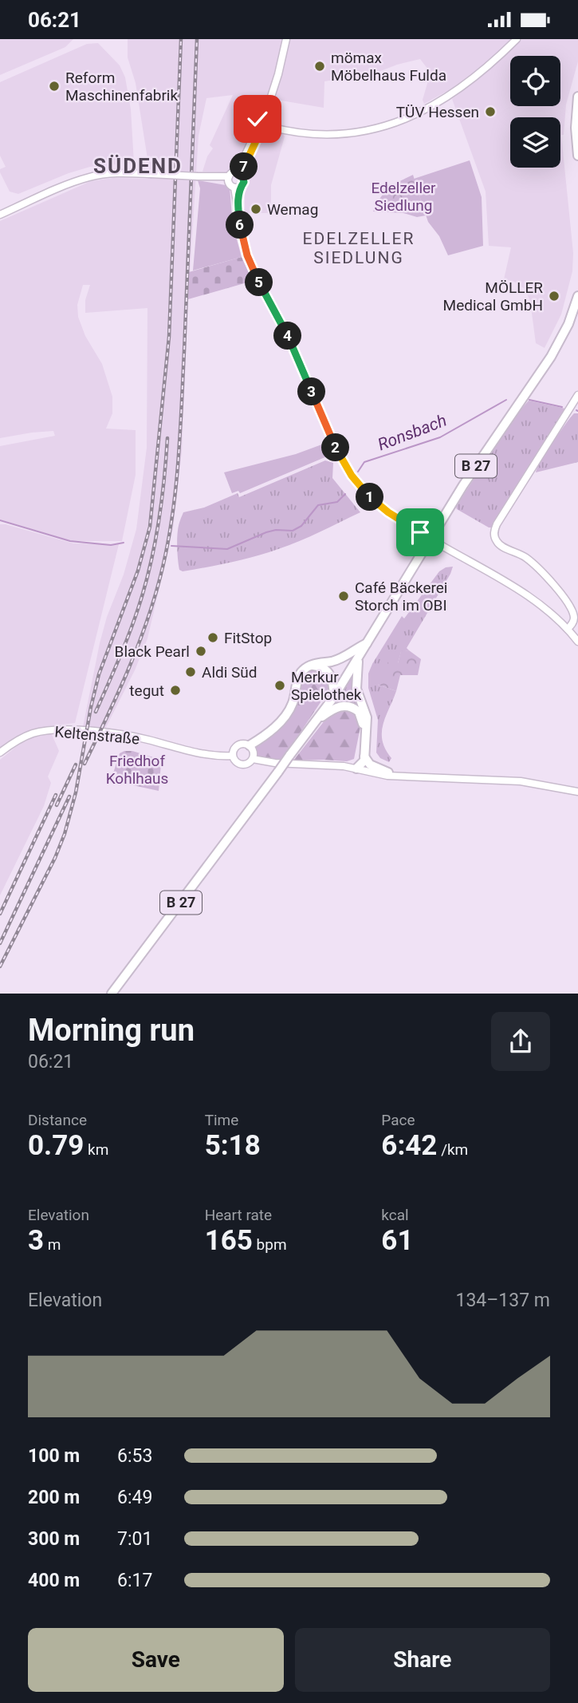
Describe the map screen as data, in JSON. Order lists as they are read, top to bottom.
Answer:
{
  "streets": {
    "highway": ["B 27"],
    "main road": ["Keltenstraße"]
  },
  "districts": ["SÜDEND", "EDELZELLER SIEDLUNG"],
  "water": ["Ronsbach"],
  "parks": ["Edelzeller Siedlung", "Friedhof Kohlhaus"],
  "places": [
    "mömax Möbelhaus Fulda",
    "Reform Maschinenfabrik",
    "TÜV Hessen",
    "Wemag",
    "MÖLLER Medical GmbH",
    "Café Bäckerei Storch im OBI",
    "FitStop",
    "Black Pearl",
    "Aldi Süd",
    "Merkur Spielothek",
    "tegut"
  ],
  "page": {
    "status": "06:21",
    "pins": [
      "7",
      "6",
      "5",
      "4",
      "3",
      "2",
      "1"
    ],
    "heading": ["Morning run", "06:21"],
    "stats": [
      ["Distance", "0.79 km"],
      ["Time", "5:18"],
      ["Pace", "6:42 /km"],
      ["Elevation", "3 m"],
      ["Heart rate", "165 bpm"],
      ["kcal", "61"]
    ],
    "chart": ["Elevation", "134–137 m"],
    "list": [
      {
        "name": "100 m",
        "note": "6:53"
      },
      {
        "name": "200 m",
        "note": "6:49"
      },
      {
        "name": "300 m",
        "note": "7:01"
      },
      {
        "name": "400 m",
        "note": "6:17"
      }
    ],
    "buttons": ["Save", "Share"]
  }
}
